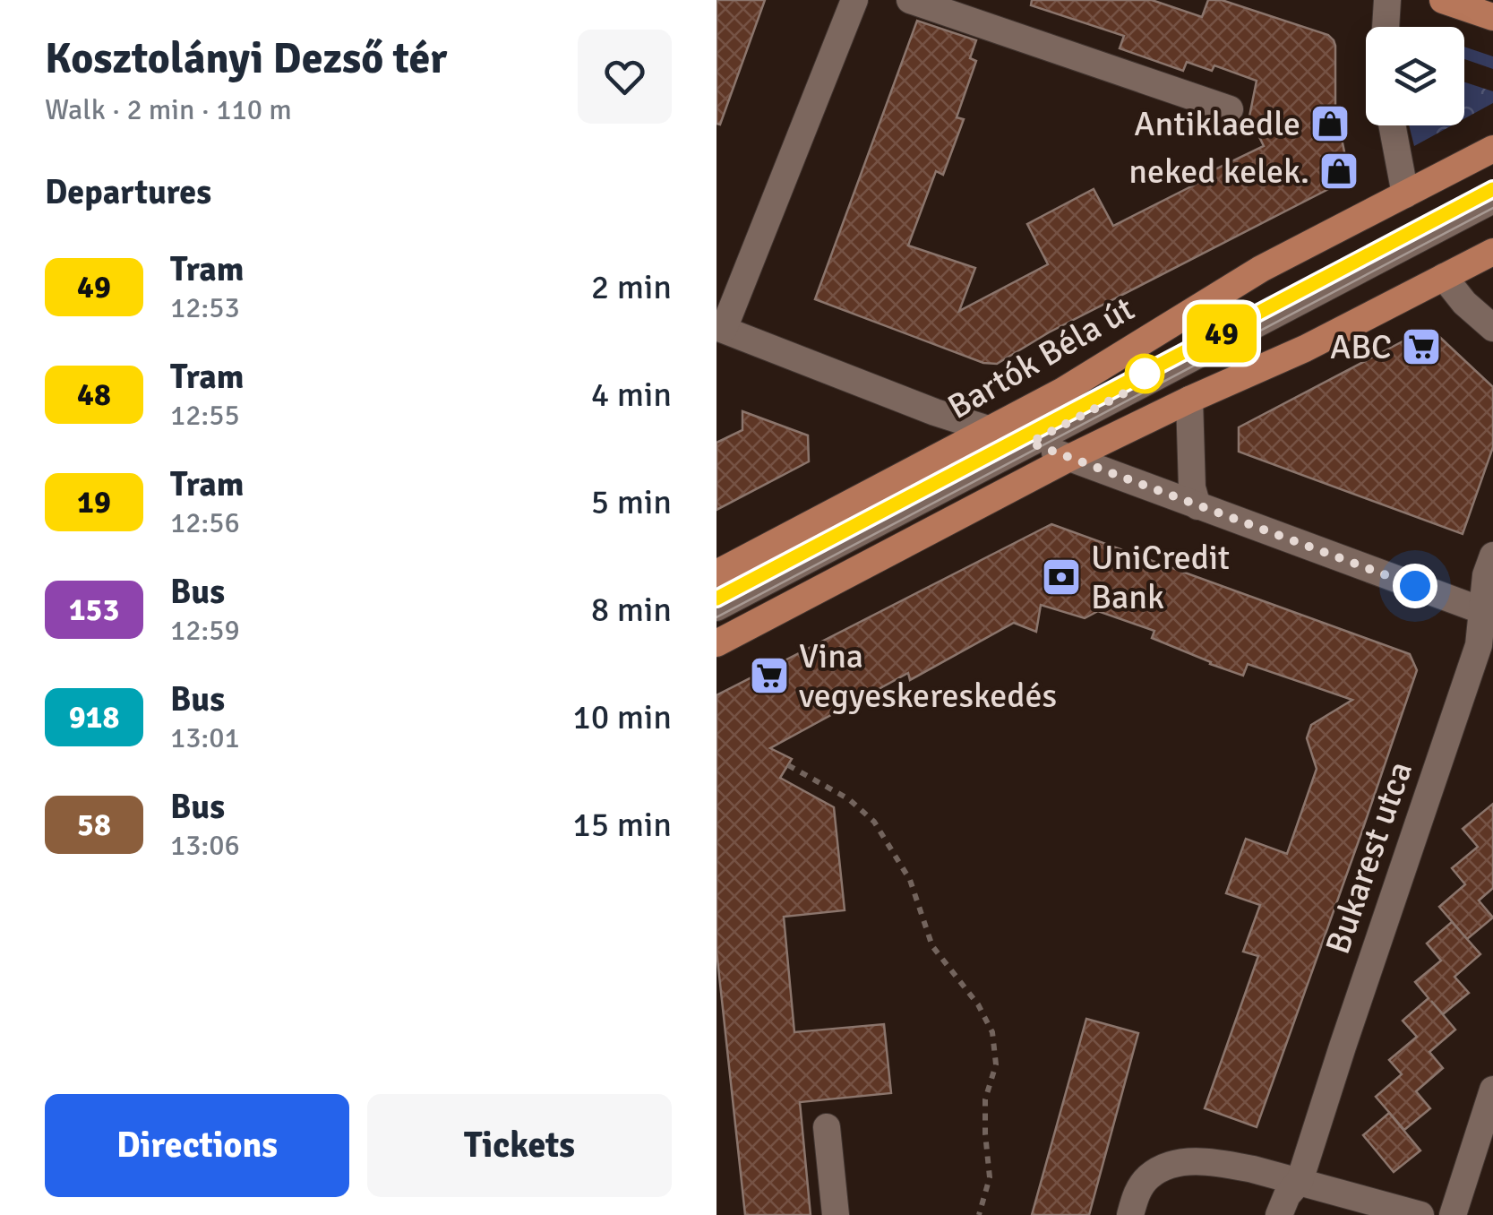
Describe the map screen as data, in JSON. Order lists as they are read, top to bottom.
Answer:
{
  "streets": {
    "main road": ["Bartók Béla út"],
    "street": ["Bukarest utca"]
  },
  "places": {
    "shop": ["Antiklaedle", "neked kelek."],
    "supermarket": ["ABC", "Vina vegyeskereskedés"],
    "bank": ["UniCredit Bank"]
  },
  "lines": ["tram line 49"],
  "page": {
    "heading": [
      ["Kosztolányi Dezső tér", "Walk · 2 min · 110 m"],
      "Departures"
    ],
    "on_map": "49",
    "list": [
      {
        "mark": "49",
        "name": "Tram",
        "note": "12:53",
        "value": "2 min"
      },
      {
        "mark": "48",
        "name": "Tram",
        "note": "12:55",
        "value": "4 min"
      },
      {
        "mark": "19",
        "name": "Tram",
        "note": "12:56",
        "value": "5 min"
      },
      {
        "mark": "153",
        "name": "Bus",
        "note": "12:59",
        "value": "8 min"
      },
      {
        "mark": "918",
        "name": "Bus",
        "note": "13:01",
        "value": "10 min"
      },
      {
        "mark": "58",
        "name": "Bus",
        "note": "13:06",
        "value": "15 min"
      }
    ],
    "buttons": ["Directions", "Tickets"]
  }
}
